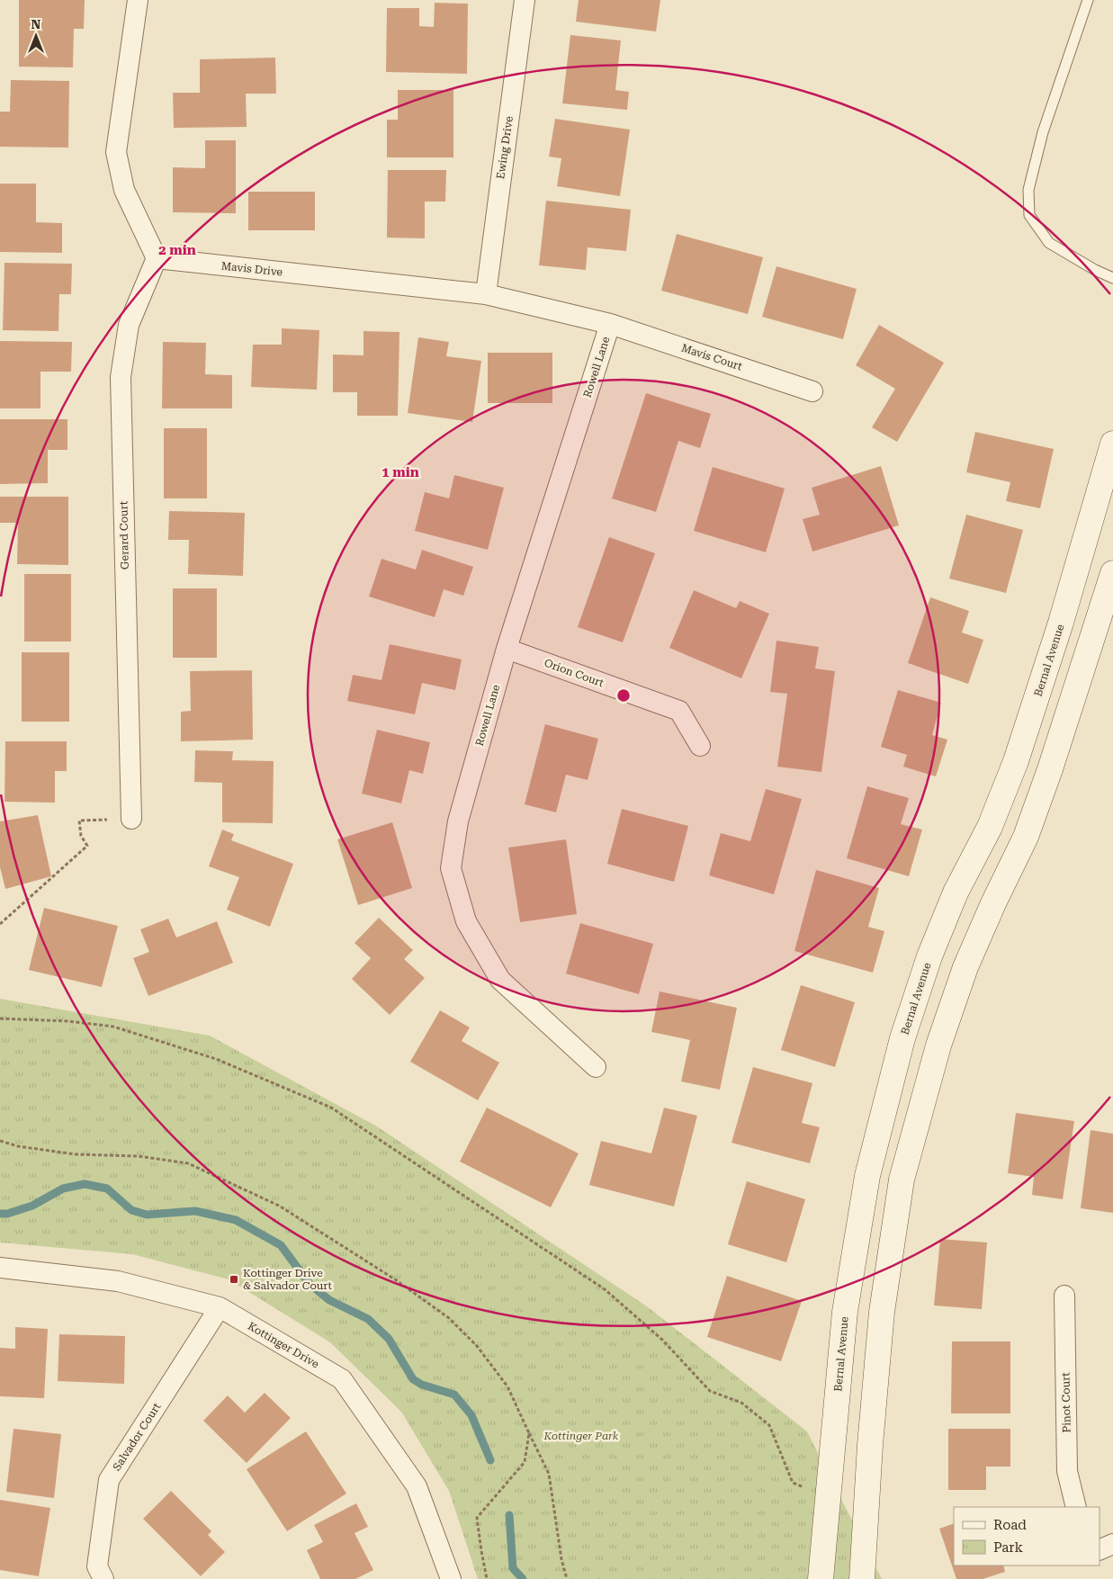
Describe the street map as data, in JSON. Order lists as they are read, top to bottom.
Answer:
{
  "streets": {
    "main road": ["Bernal Avenue"],
    "street": [
      "Ewing Drive",
      "Mavis Drive",
      "Mavis Court",
      "Rowell Lane",
      "Gerard Court",
      "Orion Court",
      "Kottinger Drive",
      "Pinot Court",
      "Salvador Court"
    ]
  },
  "crossings": [
    ["Ewing Drive", "Mavis Drive"],
    ["Mavis Drive", "Mavis Court"],
    ["Mavis Drive", "Rowell Lane"],
    ["Mavis Drive", "Gerard Court"],
    ["Mavis Court", "Rowell Lane"],
    ["Rowell Lane", "Orion Court"],
    ["Kottinger Drive", "Salvador Court"]
  ],
  "parks": ["Kottinger Park"],
  "places": {
    "transit": ["Kottinger Drive & Salvador Court"]
  },
  "legend": ["Road", "Park"],
  "north": "top",
  "rings": ["2 min", "1 min"]
}
